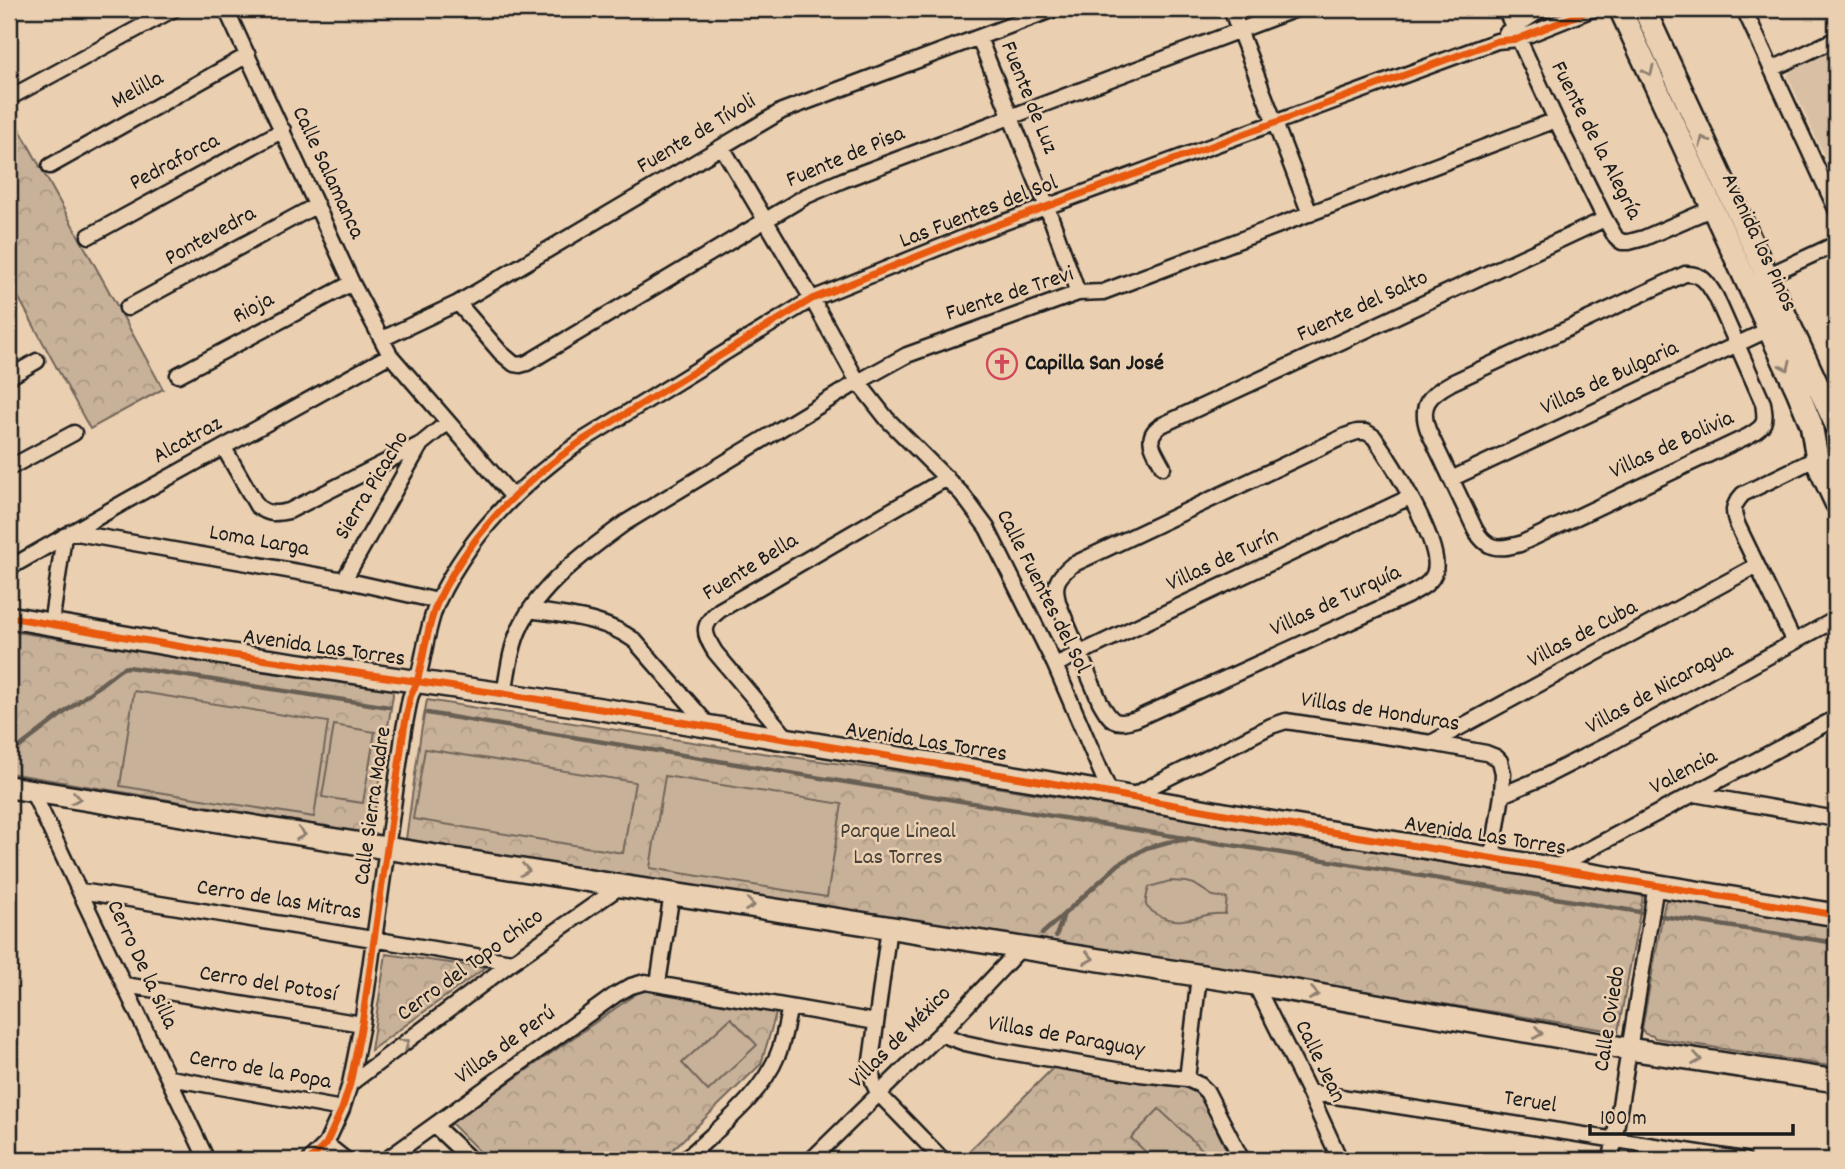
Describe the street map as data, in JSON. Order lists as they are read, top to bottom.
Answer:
{
  "streets": {
    "street": [
      "Melilla",
      "Fuente de Luz",
      "Fuente de Tívoli",
      "Fuente de la Alegría",
      "Fuente de Pisa",
      "Pedraforca",
      "Calle Salamanca",
      "Las Fuentes del Sol",
      "Pontevedra",
      "Avenida los Pinos",
      "Fuente de Trevi",
      "Fuente del Salto",
      "Rioja",
      "Villas de Bulgaria",
      "Alcatraz",
      "Villas de Bolivia",
      "Sierra Picacho",
      "Loma Larga",
      "Villas de Turín",
      "Fuente Bella",
      "Calle Fuentes del Sol",
      "Villas de Turquía",
      "Villas de Cuba",
      "Avenida Las Torres",
      "Villas de Nicaragua",
      "Villas de Honduras",
      "Valencia",
      "Calle Sierra Madre",
      "Cerro de las Mitras",
      "Cerro De la Silla",
      "Cerro del Topo Chico",
      "Cerro del Potosí",
      "Calle Oviedo",
      "Villas de México",
      "Villas de Paraguay",
      "Villas de Perú",
      "Calle Jean",
      "Cerro de la Popa",
      "Teruel"
    ]
  },
  "crossings": [
    ["Melilla", "Calle Salamanca"],
    ["Fuente de Luz", "Fuente de Tívoli"],
    ["Fuente de Luz", "Fuente de Pisa"],
    ["Fuente de Luz", "Las Fuentes del Sol"],
    ["Fuente de Luz", "Fuente de Trevi"],
    ["Fuente de Tívoli", "Fuente de Pisa"],
    ["Fuente de Tívoli", "Calle Salamanca"],
    ["Fuente de Tívoli", "Calle Fuentes del Sol"],
    ["Fuente de la Alegría", "Las Fuentes del Sol"],
    ["Fuente de la Alegría", "Avenida los Pinos"],
    ["Fuente de la Alegría", "Fuente de Trevi"],
    ["Fuente de la Alegría", "Fuente del Salto"],
    ["Fuente de Pisa", "Calle Fuentes del Sol"],
    ["Pedraforca", "Calle Salamanca"],
    ["Calle Salamanca", "Las Fuentes del Sol"],
    ["Calle Salamanca", "Pontevedra"],
    ["Calle Salamanca", "Rioja"],
    ["Calle Salamanca", "Alcatraz"],
    ["Calle Salamanca", "Sierra Picacho"],
    ["Calle Salamanca", "Calle Sierra Madre"],
    ["Las Fuentes del Sol", "Calle Fuentes del Sol"],
    ["Las Fuentes del Sol", "Calle Sierra Madre"],
    ["Avenida los Pinos", "Villas de Bulgaria"],
    ["Fuente de Trevi", "Calle Fuentes del Sol"],
    ["Fuente de Trevi", "Avenida Las Torres"],
    ["Villas de Bulgaria", "Villas de Bolivia"],
    ["Alcatraz", "Loma Larga"],
    ["Sierra Picacho", "Loma Larga"],
    ["Loma Larga", "Calle Sierra Madre"],
    ["Villas de Turín", "Calle Fuentes del Sol"],
    ["Villas de Turín", "Villas de Turquía"],
    ["Fuente Bella", "Calle Fuentes del Sol"],
    ["Fuente Bella", "Avenida Las Torres"],
    ["Calle Fuentes del Sol", "Avenida Las Torres"],
    ["Calle Fuentes del Sol", "Villas de Honduras"],
    ["Villas de Cuba", "Villas de Honduras"],
    ["Avenida Las Torres", "Villas de Honduras"],
    ["Avenida Las Torres", "Valencia"],
    ["Avenida Las Torres", "Calle Sierra Madre"],
    ["Avenida Las Torres", "Calle Oviedo"],
    ["Villas de Nicaragua", "Villas de Honduras"],
    ["Calle Sierra Madre", "Cerro de las Mitras"],
    ["Calle Sierra Madre", "Cerro del Topo Chico"],
    ["Calle Sierra Madre", "Cerro del Potosí"],
    ["Calle Sierra Madre", "Cerro de la Popa"],
    ["Cerro de las Mitras", "Cerro De la Silla"],
    ["Cerro de las Mitras", "Cerro del Topo Chico"],
    ["Cerro De la Silla", "Cerro del Potosí"],
    ["Cerro De la Silla", "Cerro de la Popa"],
    ["Calle Oviedo", "Teruel"],
    ["Villas de México", "Villas de Paraguay"],
    ["Calle Jean", "Teruel"]
  ],
  "one_way": ["Cerro del Topo Chico"],
  "parks": ["Parque Lineal Las Torres"],
  "places": {
    "church": ["Capilla San José"]
  },
  "scale_bar": "100 m"
}
